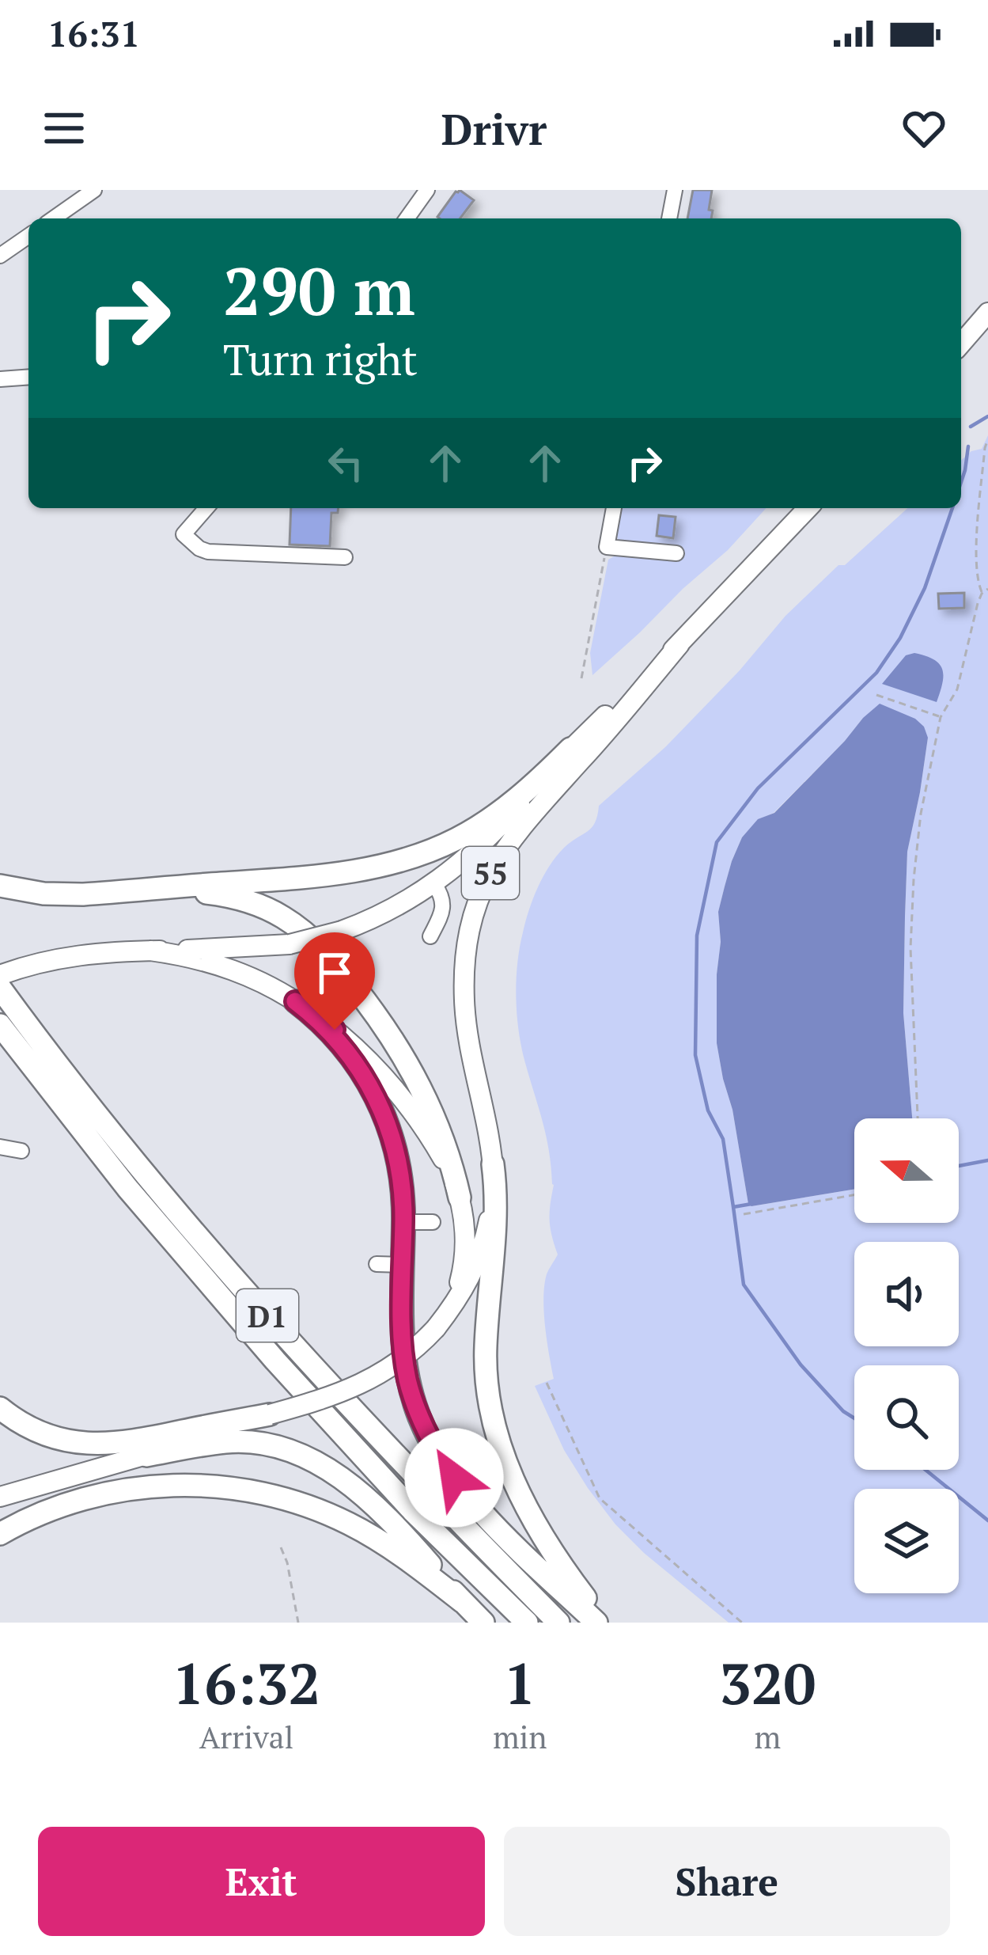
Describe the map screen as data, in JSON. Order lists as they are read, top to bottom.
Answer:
{
  "streets": {
    "highway": ["D1"],
    "main road": ["55"]
  },
  "north": "left",
  "page": {
    "status": "16:31",
    "header": "Drivr",
    "turn": ["290 m", "Turn right"],
    "eta": [
      "16:32",
      "Arrival",
      "1",
      "min",
      "320",
      "m"
    ],
    "buttons": ["Exit", "Share"]
  }
}
